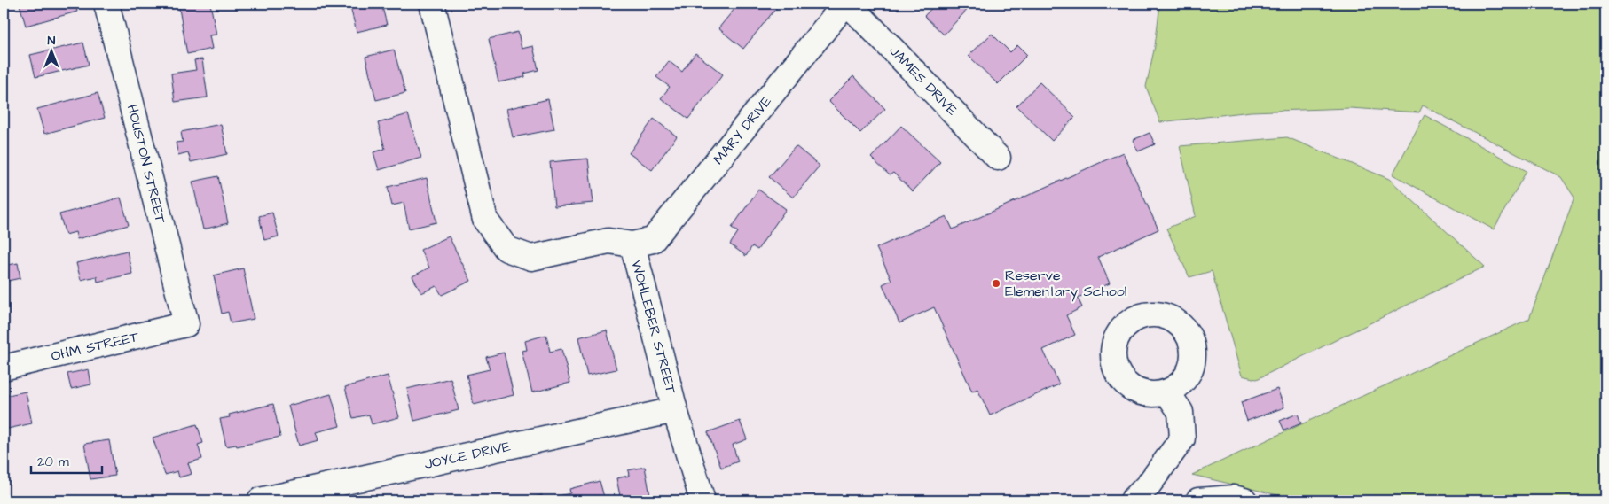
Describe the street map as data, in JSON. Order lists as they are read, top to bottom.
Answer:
{
  "streets": {
    "street": [
      "JAMES DRIVE",
      "MARY DRIVE",
      "HOUSTON STREET",
      "WOHLEBER STREET",
      "OHM STREET",
      "JOYCE DRIVE"
    ]
  },
  "crossings": [
    ["JAMES DRIVE", "MARY DRIVE"],
    ["MARY DRIVE", "WOHLEBER STREET"],
    ["HOUSTON STREET", "OHM STREET"],
    ["WOHLEBER STREET", "JOYCE DRIVE"]
  ],
  "places": ["Reserve Elementary School"],
  "scale_bar": "20 m",
  "north": "top"
}
